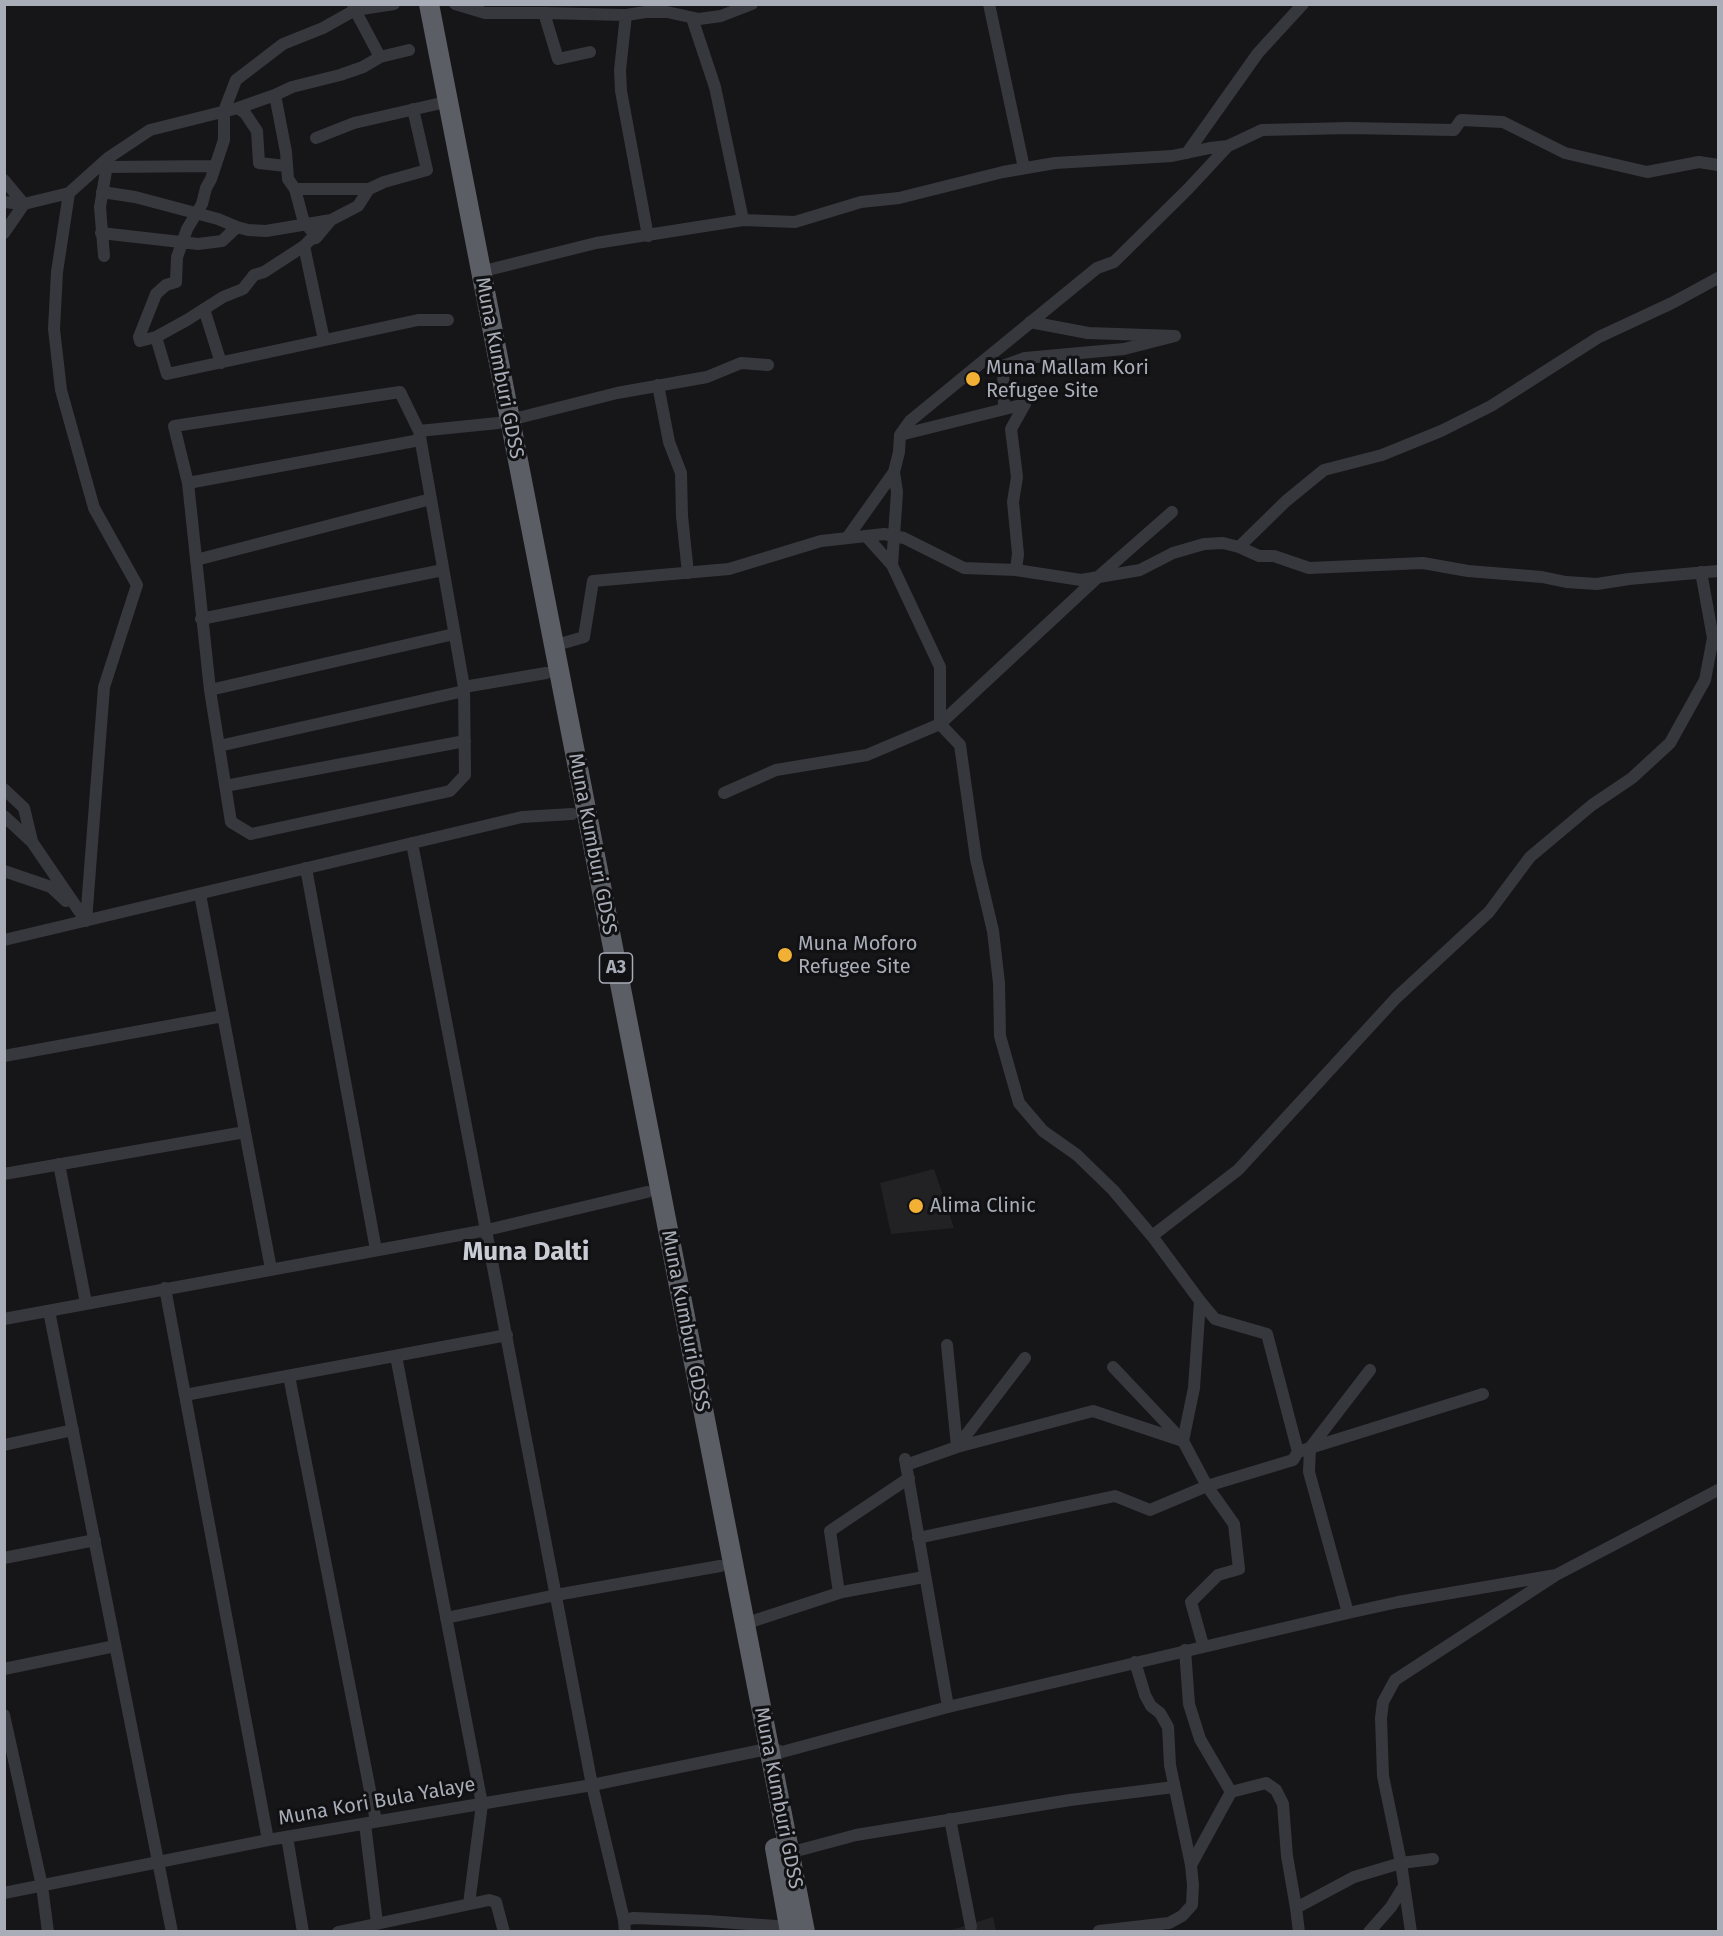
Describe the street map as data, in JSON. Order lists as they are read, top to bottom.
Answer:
{
  "streets": {
    "highway": ["Muna Kumburi GDSS", "A3"],
    "street": ["Muna Kori Bula Yalaye"]
  },
  "crossings": [
    ["Muna Kumburi GDSS", "Muna Kori Bula Yalaye"]
  ],
  "districts": ["Muna Dalti"],
  "places": ["Muna Mallam Kori Refugee Site", "Muna Moforo Refugee Site", "Alima Clinic"]
}
